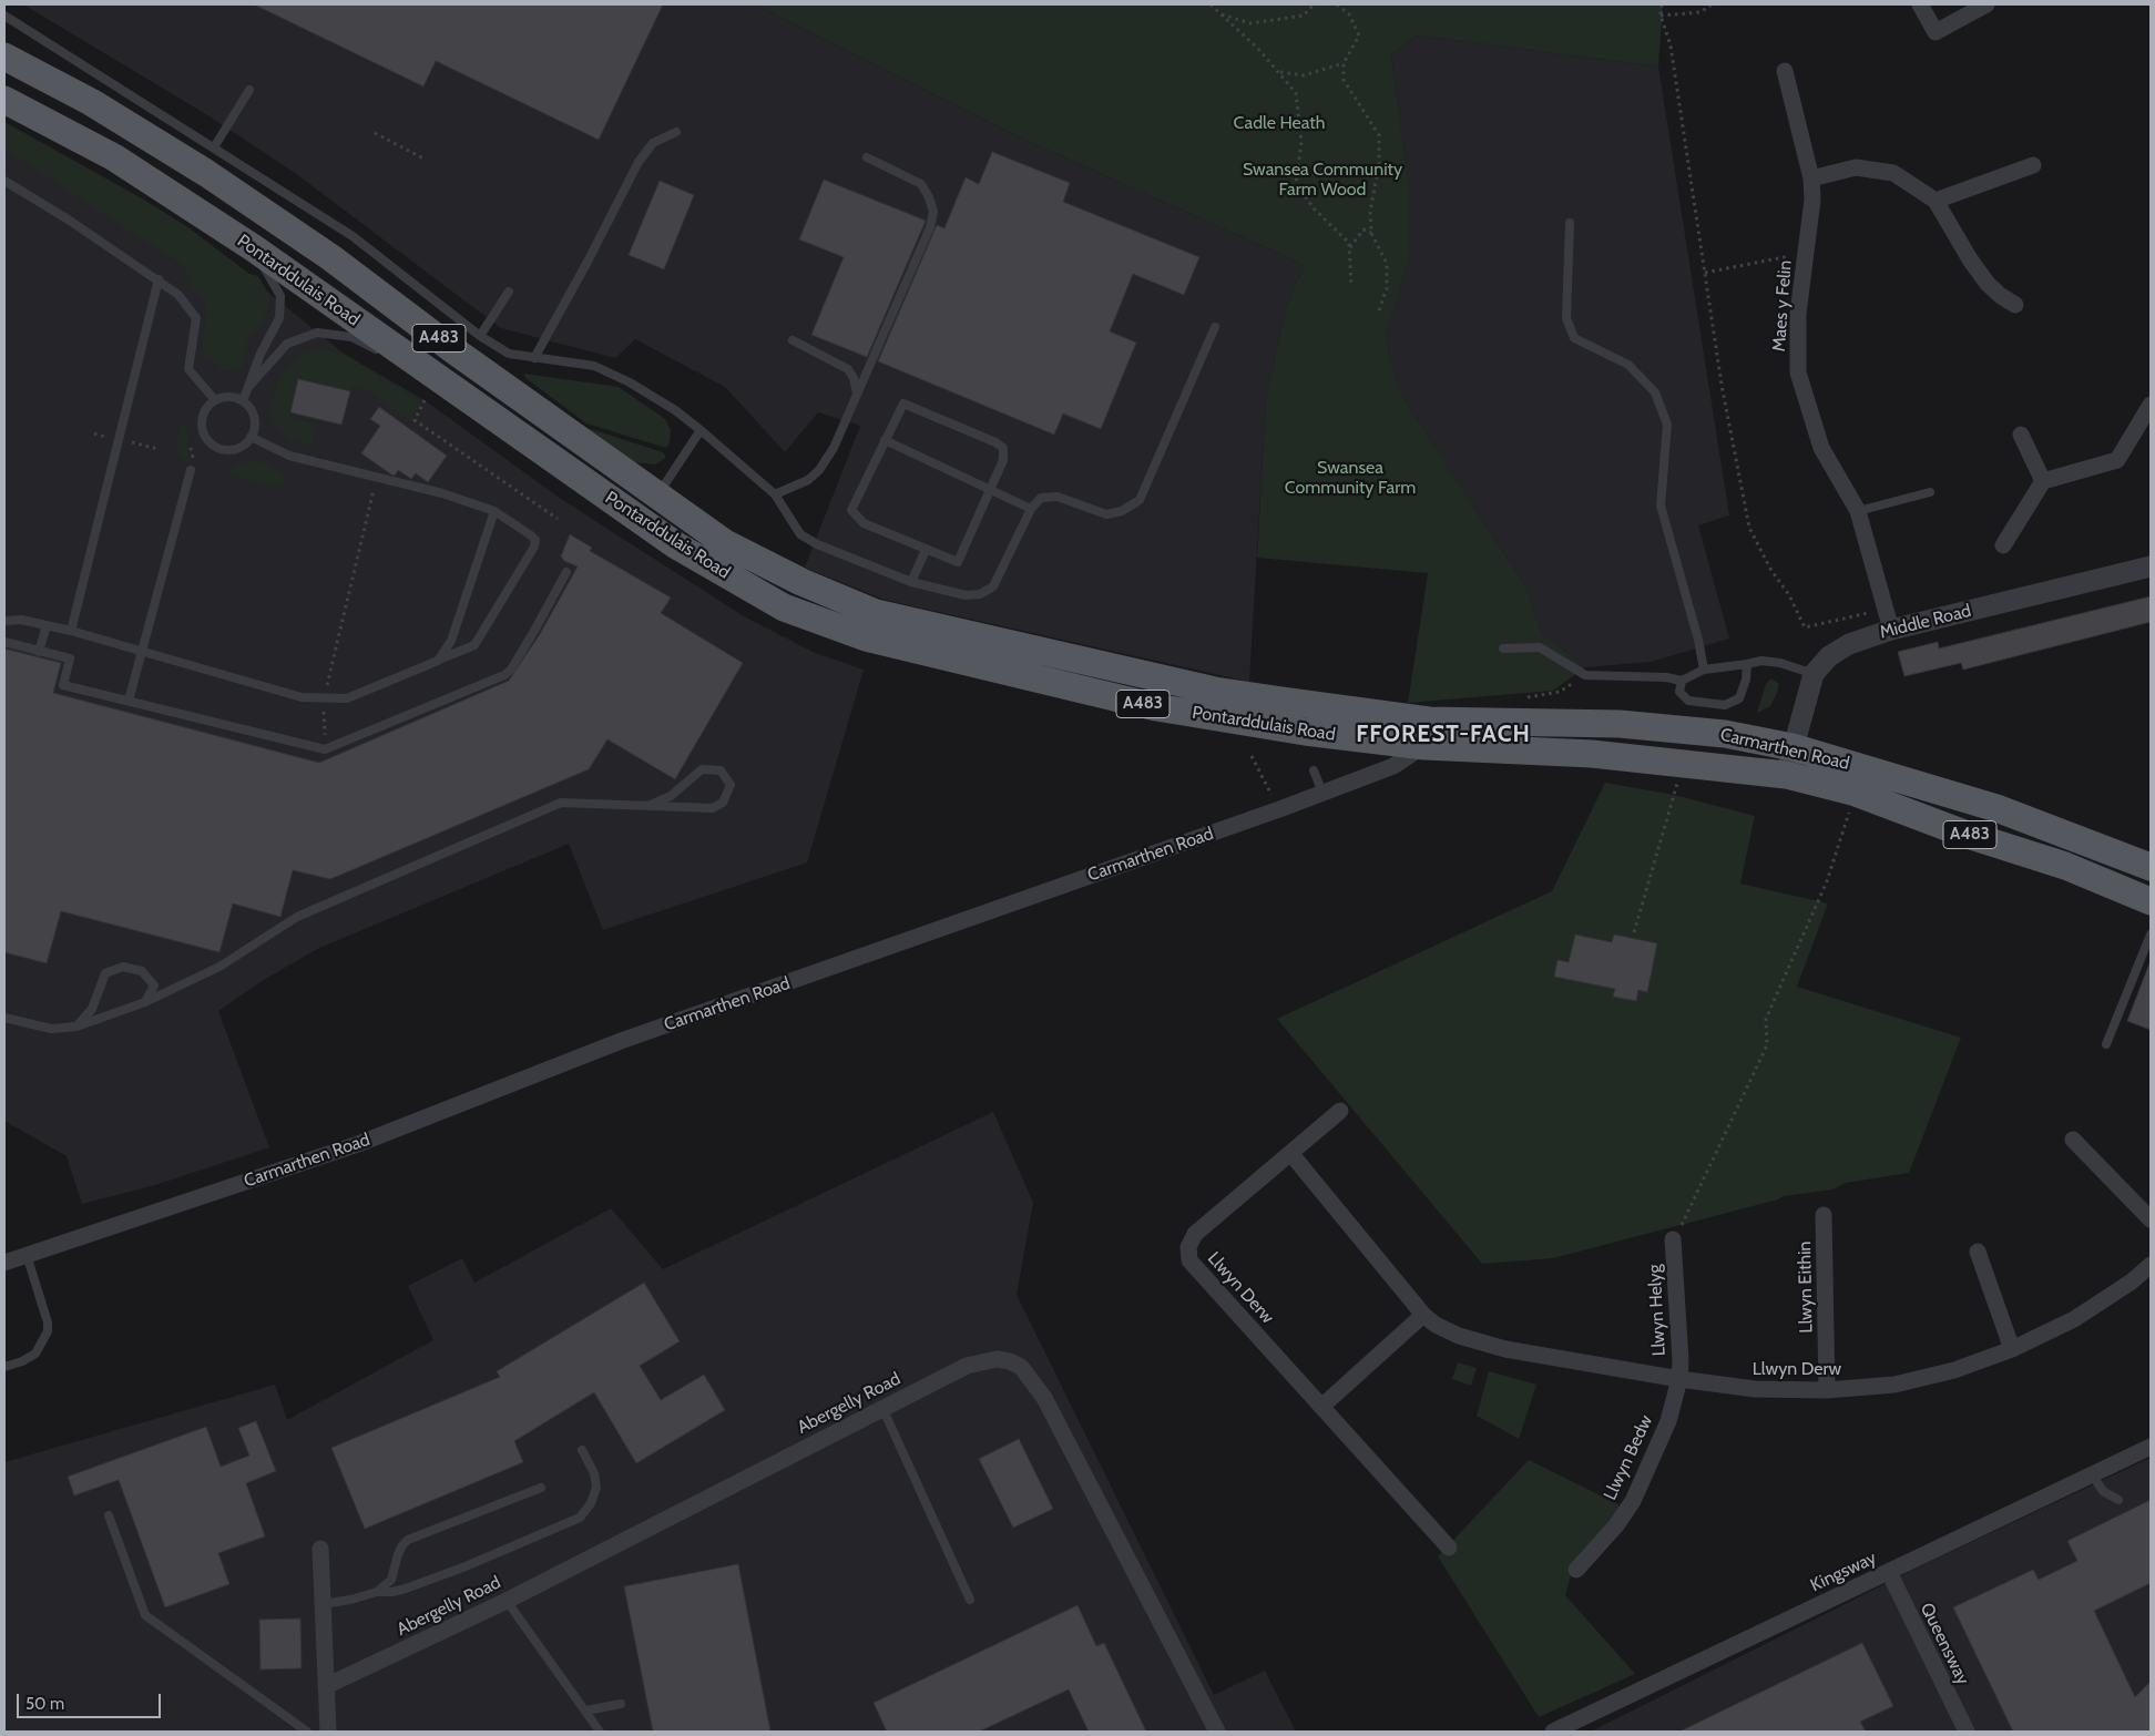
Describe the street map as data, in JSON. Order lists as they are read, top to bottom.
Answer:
{
  "streets": {
    "main road": ["Pontarddulais Road", "A483", "Carmarthen Road"],
    "street": [
      "Maes y Felin",
      "Middle Road",
      "Llwyn Eithin",
      "Llwyn Derw",
      "Llwyn Helyg",
      "Abergelly Road",
      "Llwyn Bedw",
      "Kingsway",
      "Queensway"
    ]
  },
  "crossings": [
    ["Pontarddulais Road", "Carmarthen Road"],
    ["Maes y Felin", "Middle Road"],
    ["Middle Road", "Carmarthen Road"],
    ["Llwyn Eithin", "Llwyn Derw"],
    ["Llwyn Derw", "Llwyn Helyg"],
    ["Llwyn Derw", "Llwyn Bedw"],
    ["Llwyn Helyg", "Llwyn Bedw"],
    ["Kingsway", "Queensway"]
  ],
  "districts": ["FFOREST-FACH"],
  "parks": ["Cadle Heath", "Swansea Community Farm Wood", "Swansea Community Farm"],
  "scale_bar": "50 m"
}
